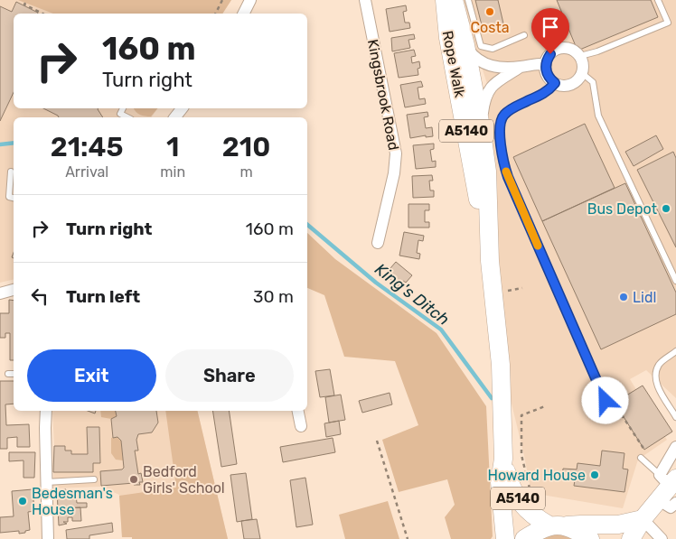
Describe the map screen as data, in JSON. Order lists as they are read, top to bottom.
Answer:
{
  "streets": {
    "main road": ["Rope Walk", "A5140"],
    "street": ["Kingsbrook Road"]
  },
  "water": ["King's Ditch"],
  "places": [
    "Costa",
    "Bus Depot",
    "Lidl",
    "Howard House",
    "Bedford Girls' School",
    "Bedesman's House"
  ],
  "page": {
    "turn": ["160 m", "Turn right"],
    "eta": [
      "21:45",
      "Arrival",
      "1",
      "min",
      "210",
      "m"
    ],
    "list": [
      {
        "name": "Turn right",
        "value": "160 m"
      },
      {
        "name": "Turn left",
        "value": "30 m"
      }
    ],
    "buttons": ["Exit", "Share"]
  }
}
